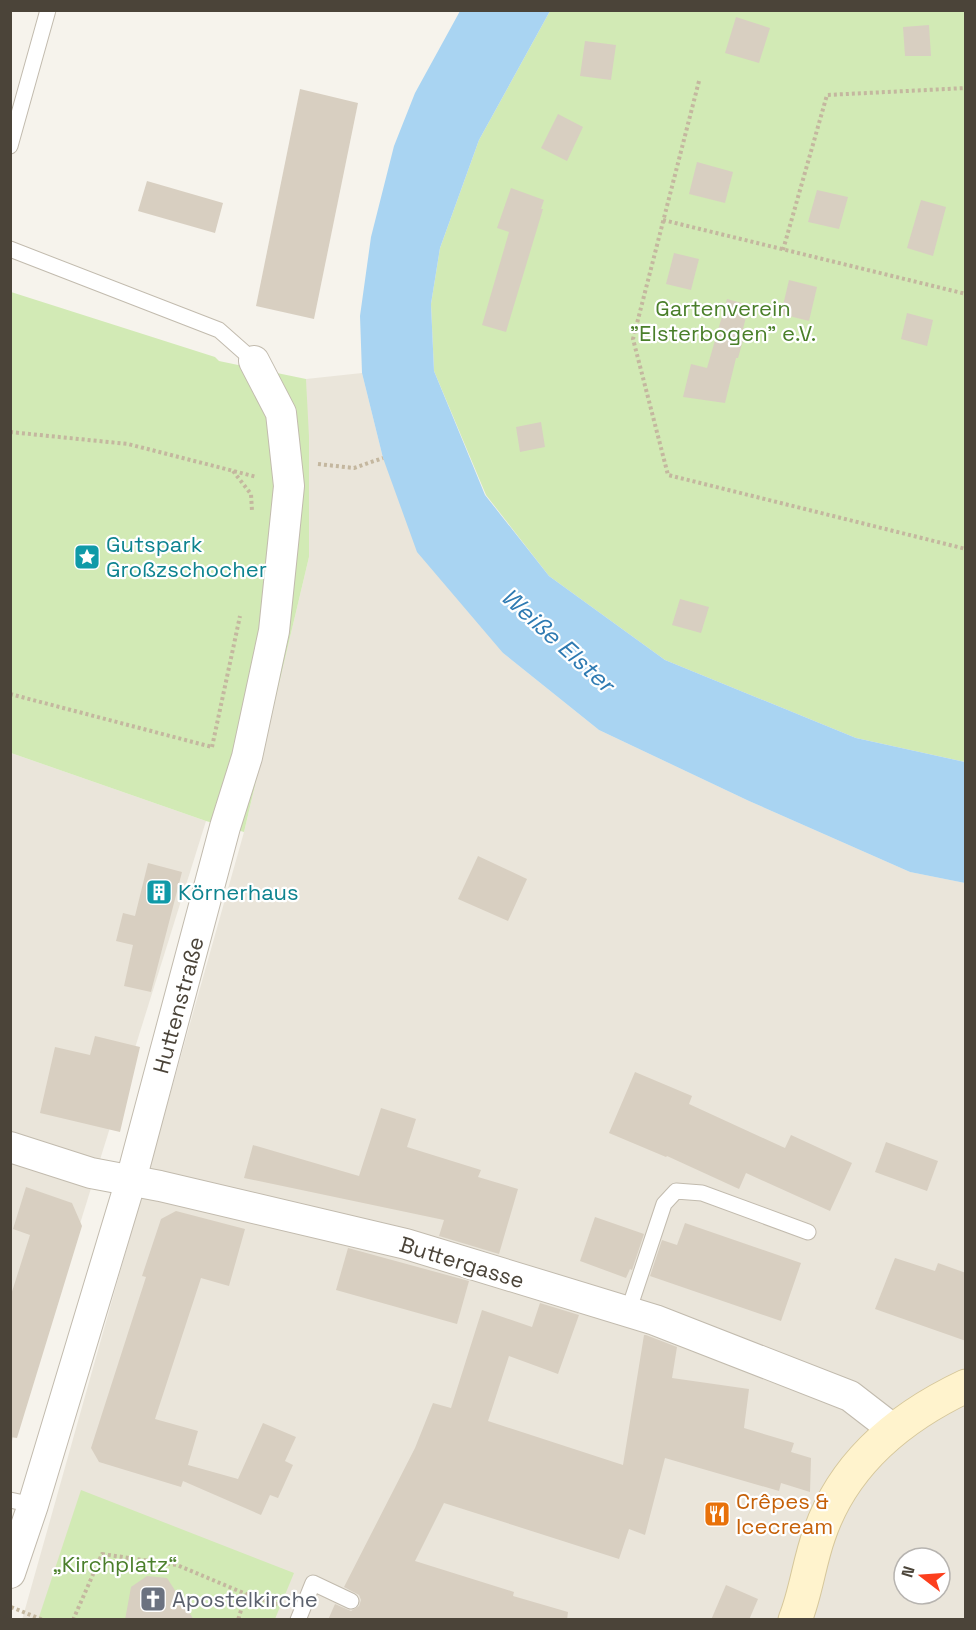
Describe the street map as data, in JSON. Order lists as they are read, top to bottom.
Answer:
{
  "streets": {
    "street": ["Huttenstraße", "Buttergasse"]
  },
  "crossings": [
    ["Huttenstraße", "Buttergasse"]
  ],
  "water": ["Weiße Elster"],
  "parks": ["Gartenverein \"Elsterbogen\" e.V.", "„Kirchplatz“"],
  "places": {
    "place": ["Gutspark Großzschocher"],
    "building": ["Körnerhaus"],
    "restaurant": ["Crêpes & Icecream"],
    "church": ["Apostelkirche"]
  },
  "north": "left"
}
